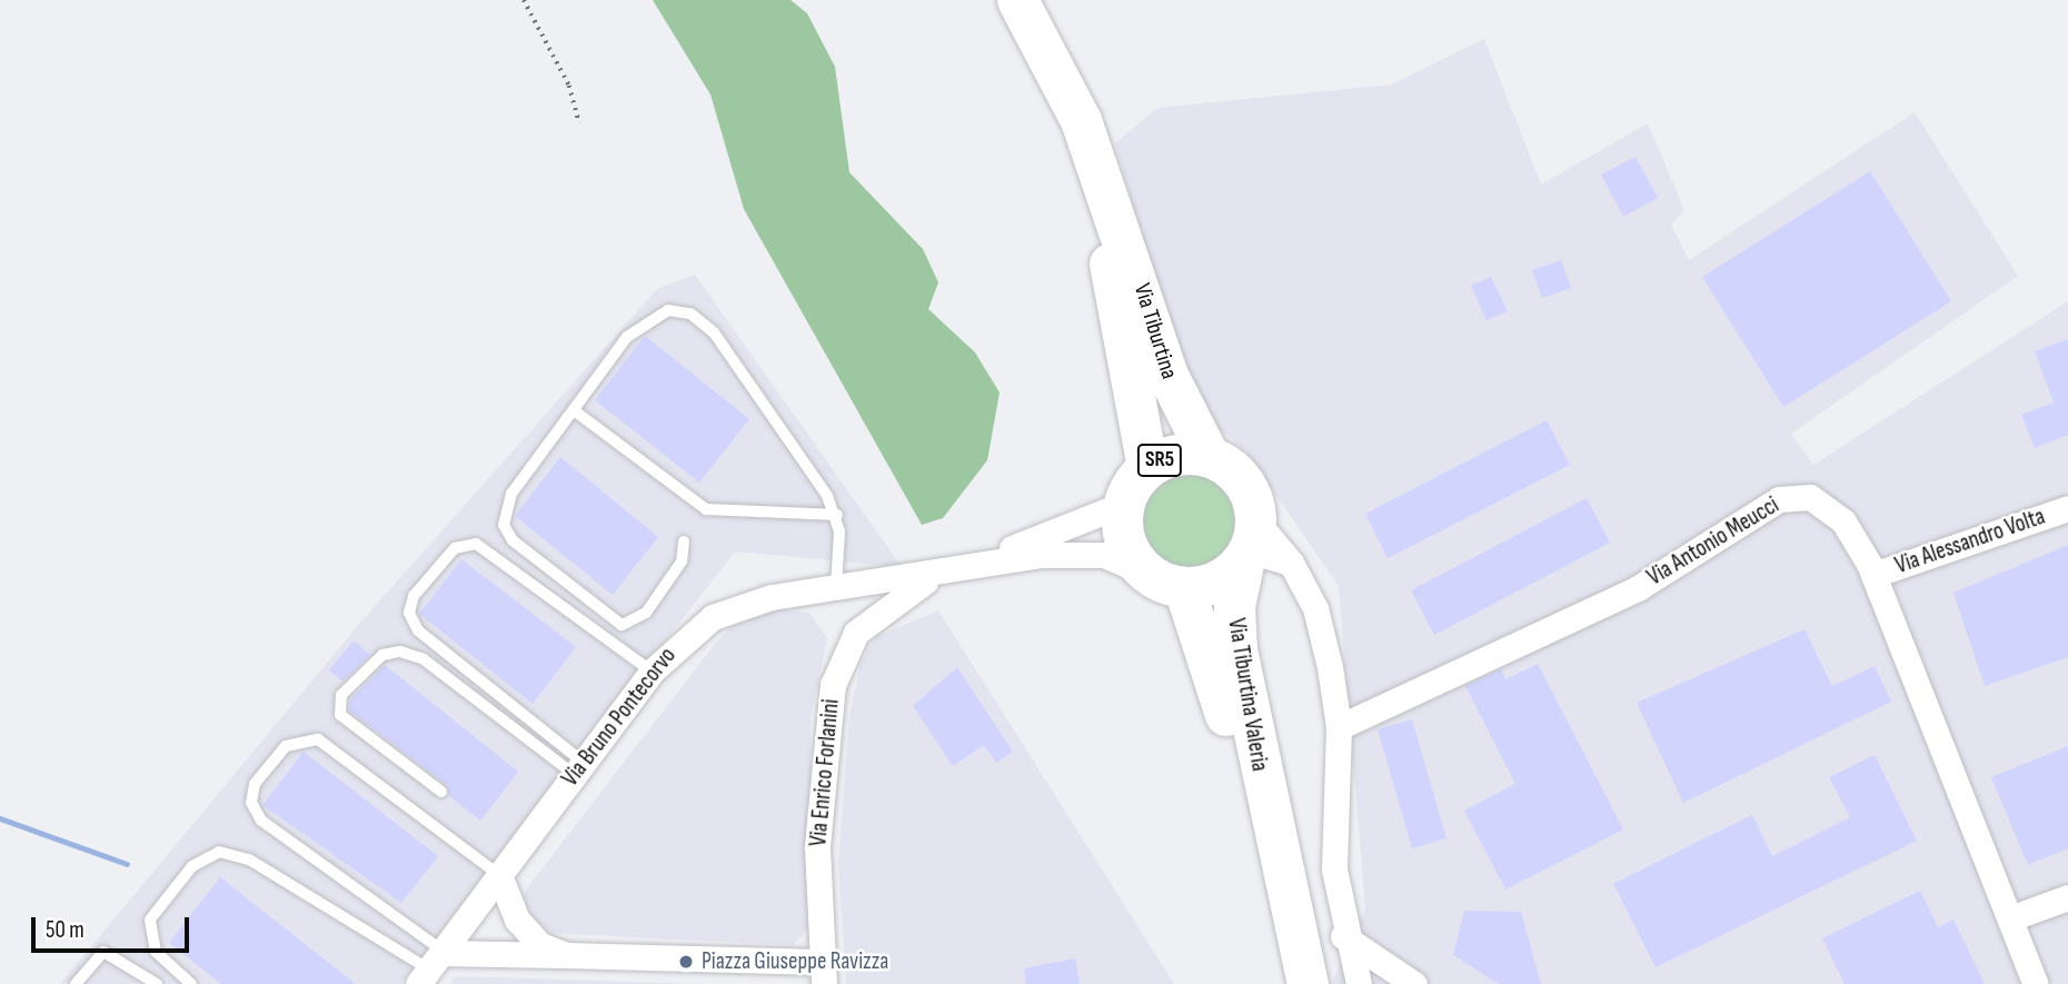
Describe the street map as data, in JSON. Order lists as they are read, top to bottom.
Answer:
{
  "streets": {
    "main road": ["Via Tiburtina", "SR5", "Via Tiburtina Valeria"],
    "street": [
      "Via Antonio Meucci",
      "Via Alessandro Volta",
      "Via Bruno Pontecorvo",
      "Via Enrico Forlanini"
    ]
  },
  "crossings": [
    ["Via Tiburtina", "SR5"],
    ["Via Tiburtina", "Via Tiburtina Valeria"],
    ["Via Tiburtina", "Via Bruno Pontecorvo"],
    ["SR5", "Via Tiburtina Valeria"],
    ["SR5", "Via Bruno Pontecorvo"],
    ["Via Antonio Meucci", "Via Alessandro Volta"],
    ["Via Tiburtina Valeria", "Via Bruno Pontecorvo"],
    ["Via Bruno Pontecorvo", "Via Enrico Forlanini"]
  ],
  "places": ["Piazza Giuseppe Ravizza"],
  "scale_bar": "50 m"
}
